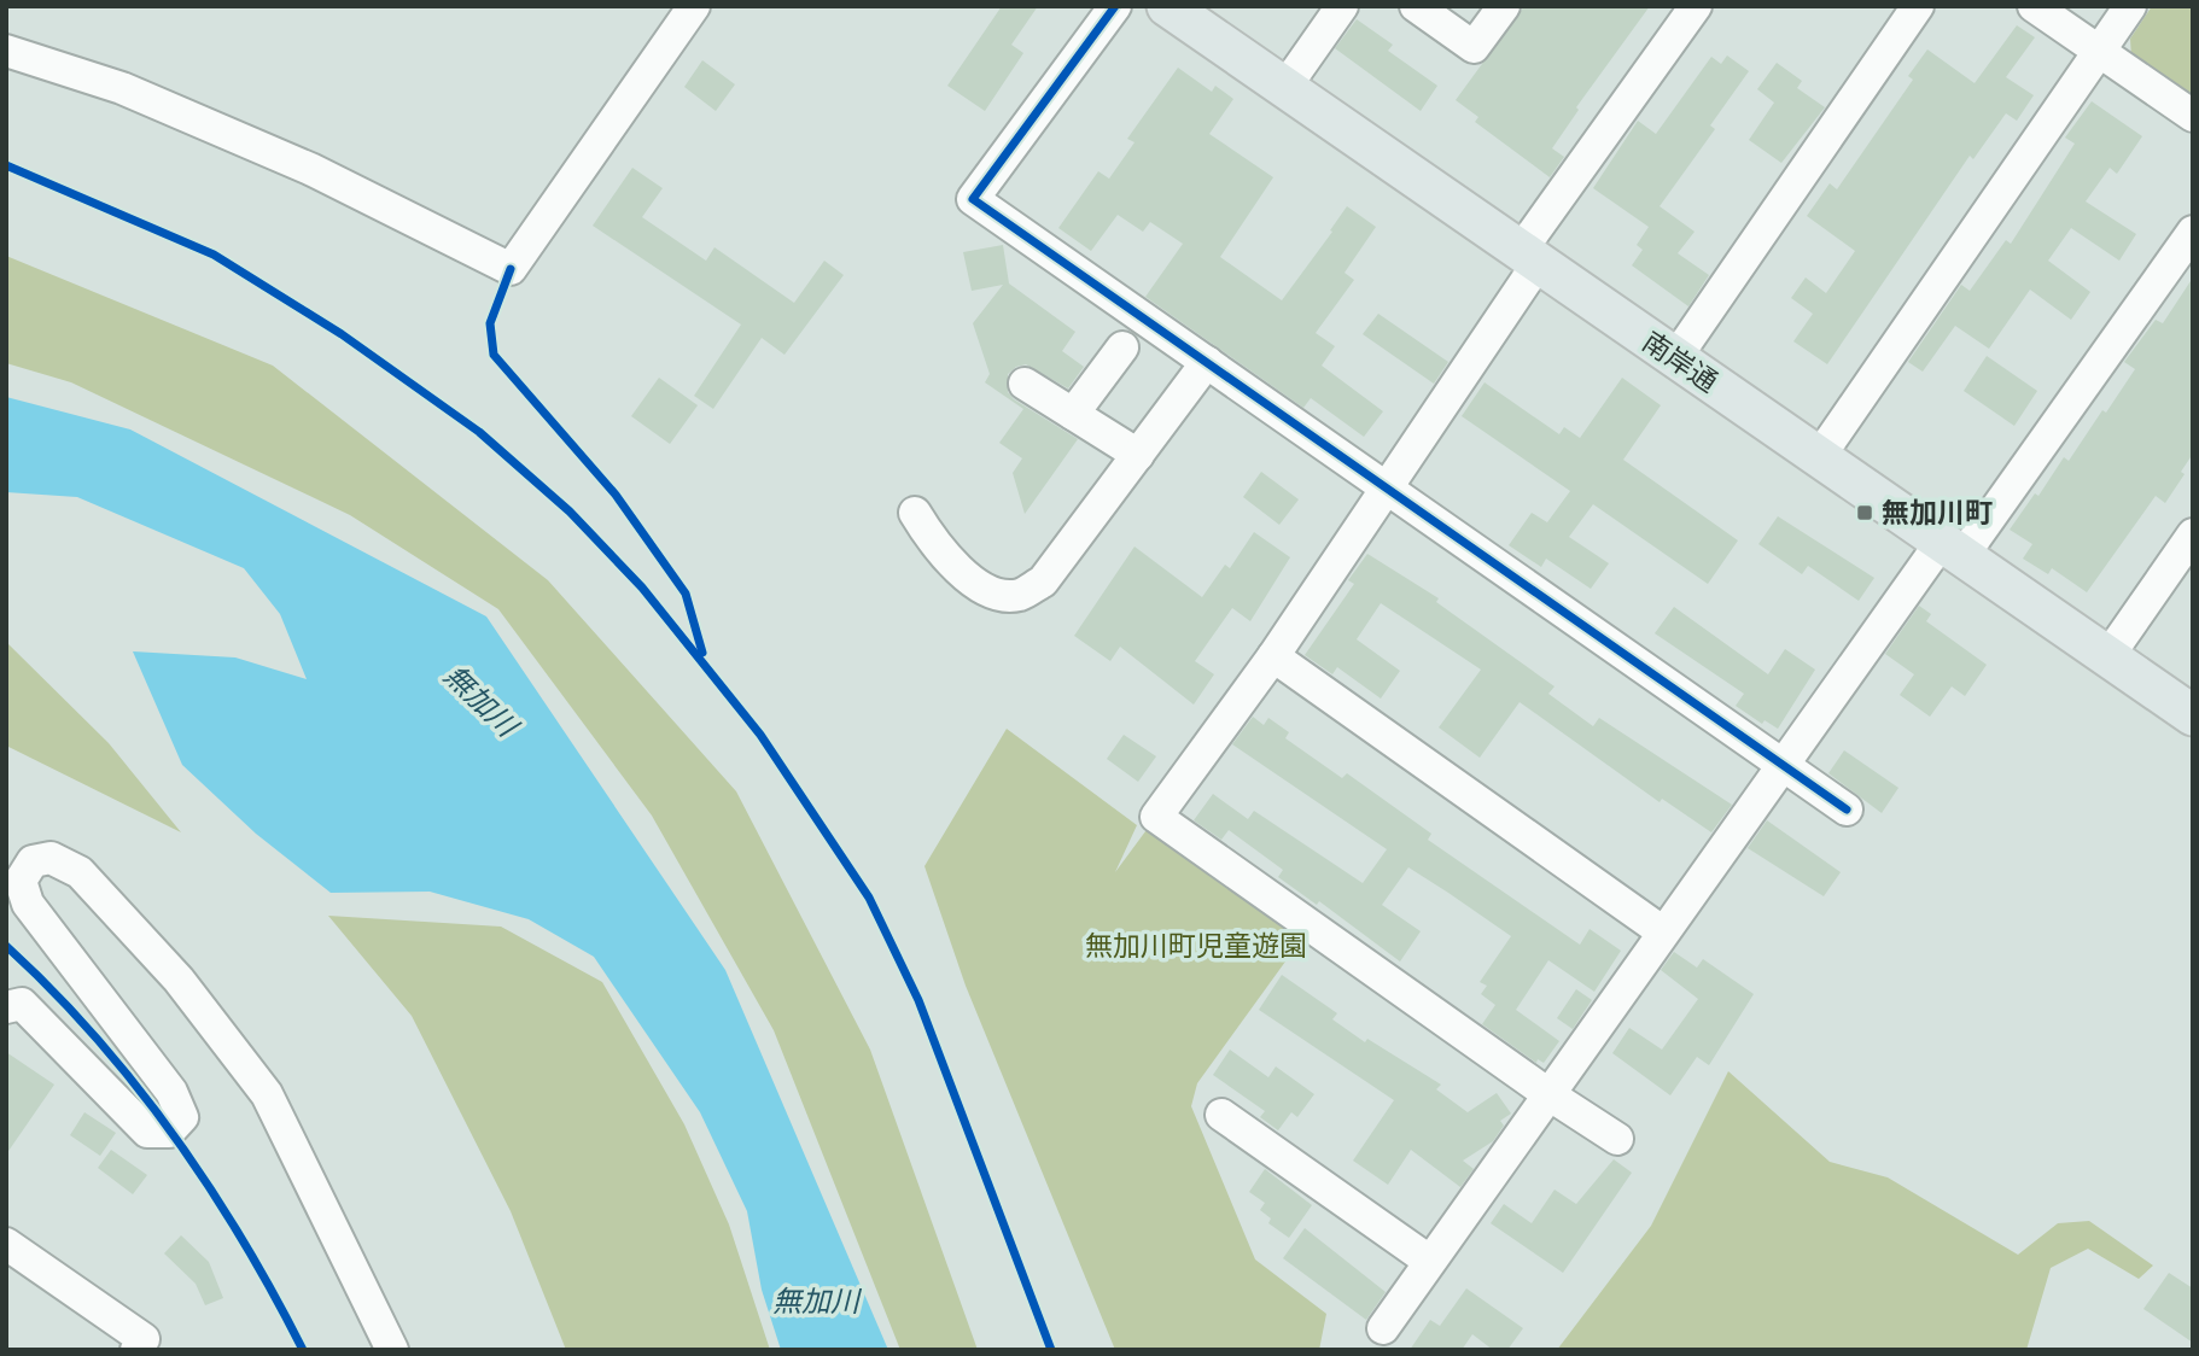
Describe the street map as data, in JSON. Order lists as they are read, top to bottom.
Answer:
{
  "streets": {
    "main road": ["南岸通"]
  },
  "water": ["無加川"],
  "parks": ["無加川町児童遊園"],
  "places": {
    "transit": ["無加川町"]
  }
}
